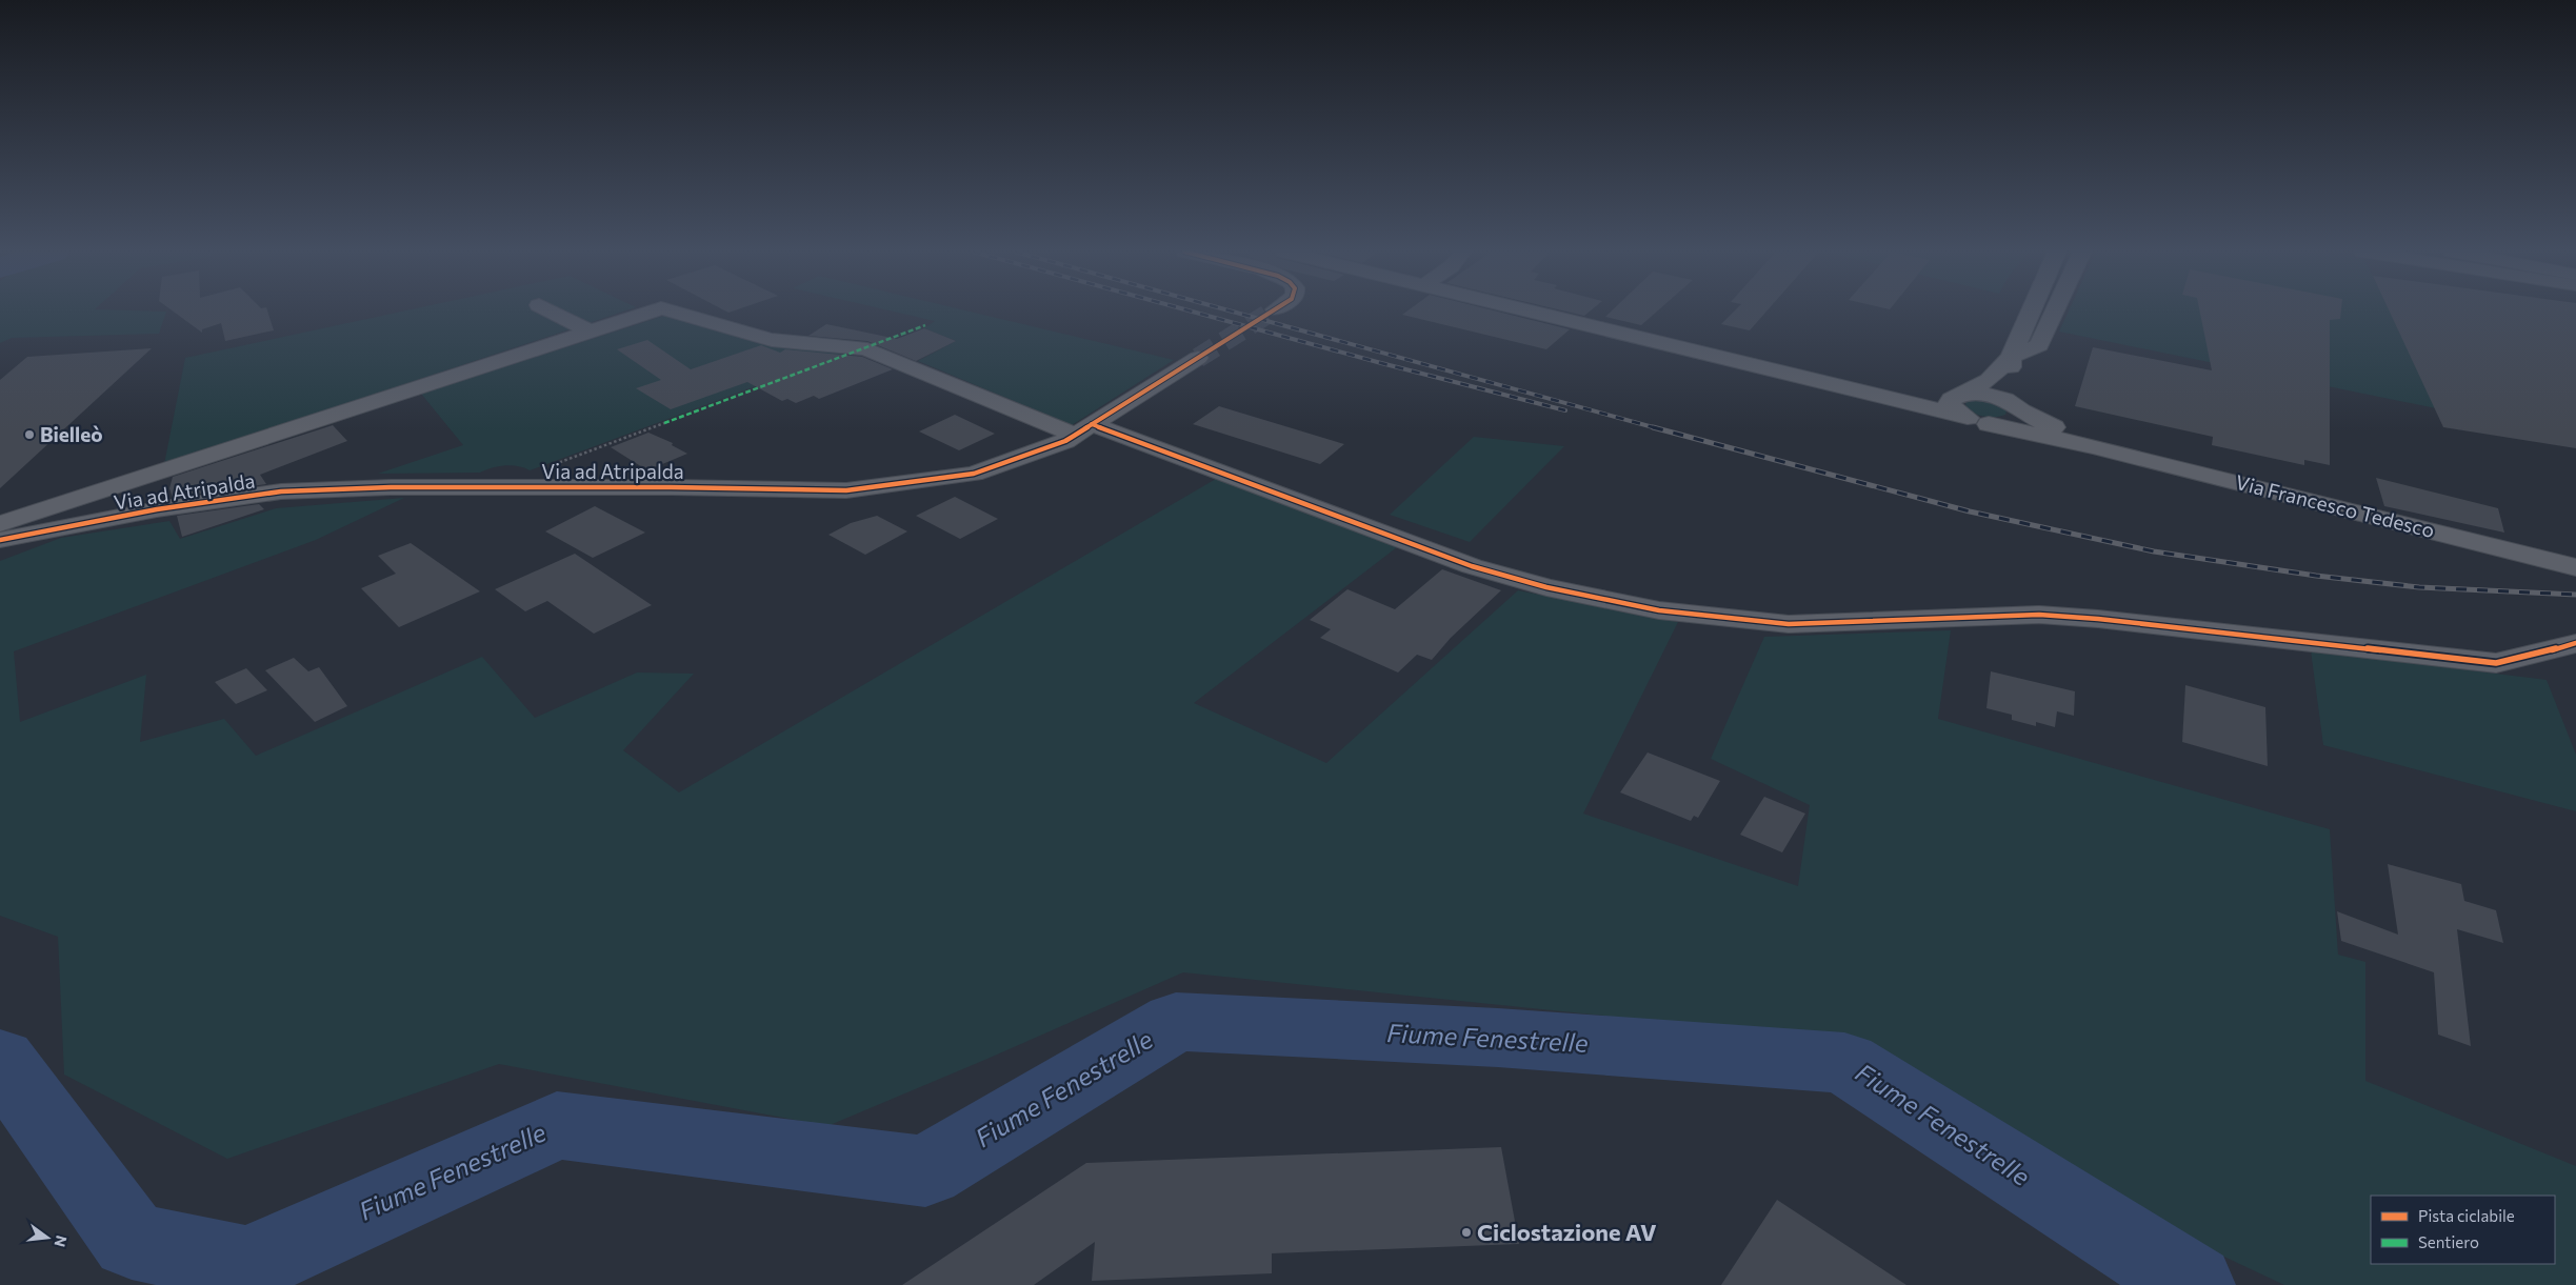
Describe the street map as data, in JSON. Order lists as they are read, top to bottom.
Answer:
{
  "streets": {
    "street": ["Via ad Atripalda", "Via Francesco Tedesco"]
  },
  "water": ["Fiume Fenestrelle"],
  "places": ["Bielleò", "Ciclostazione AV"],
  "legend": ["Pista ciclabile", "Sentiero"],
  "north": "right"
}
